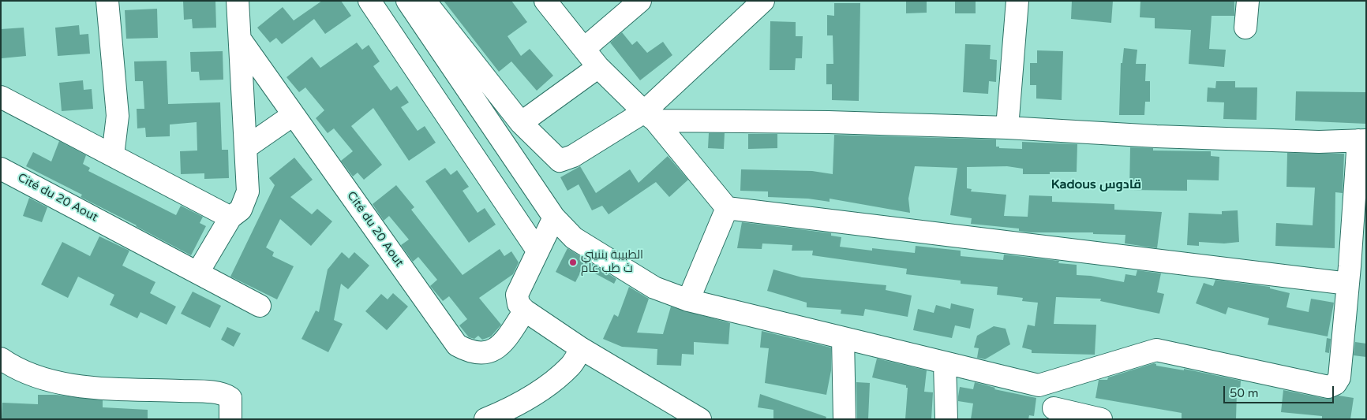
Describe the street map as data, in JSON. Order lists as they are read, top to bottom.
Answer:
{
  "streets": {
    "street": ["Cité du 20 Aout"]
  },
  "districts": ["Kadous قادوس"],
  "places": ["الطبيبة بننيني ث طب عام"],
  "scale_bar": "50 m"
}
